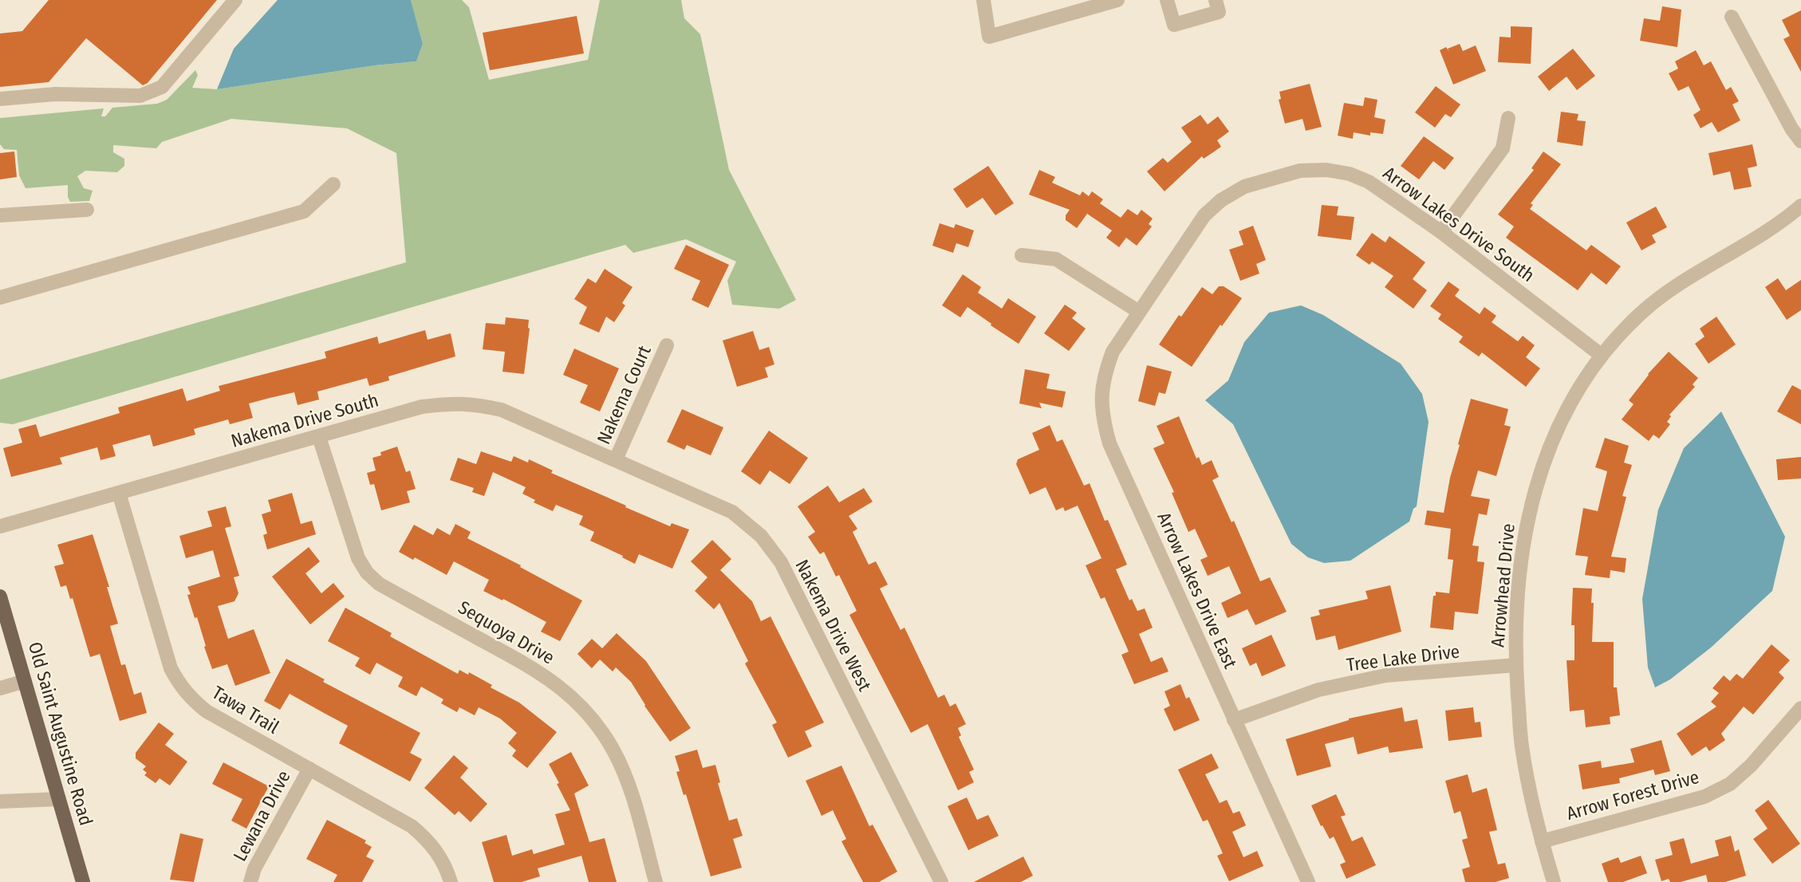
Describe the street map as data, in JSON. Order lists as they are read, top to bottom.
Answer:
{
  "streets": {
    "main road": ["Old Saint Augustine Road"],
    "street": [
      "Arrow Lakes Drive South",
      "Nakema Court",
      "Nakema Drive South",
      "Arrowhead Drive",
      "Arrow Lakes Drive East",
      "Nakema Drive West",
      "Sequoya Drive",
      "Tree Lake Drive",
      "Tawa Trail",
      "Arrow Forest Drive",
      "Lewana Drive"
    ]
  },
  "crossings": [
    ["Arrow Lakes Drive South", "Arrowhead Drive"],
    ["Arrow Lakes Drive South", "Arrow Lakes Drive East"],
    ["Nakema Court", "Nakema Drive South"],
    ["Nakema Court", "Nakema Drive West"],
    ["Nakema Drive South", "Nakema Drive West"],
    ["Nakema Drive South", "Sequoya Drive"],
    ["Nakema Drive South", "Tawa Trail"],
    ["Arrowhead Drive", "Tree Lake Drive"],
    ["Arrowhead Drive", "Arrow Forest Drive"],
    ["Arrow Lakes Drive East", "Tree Lake Drive"],
    ["Tawa Trail", "Lewana Drive"]
  ]
}
